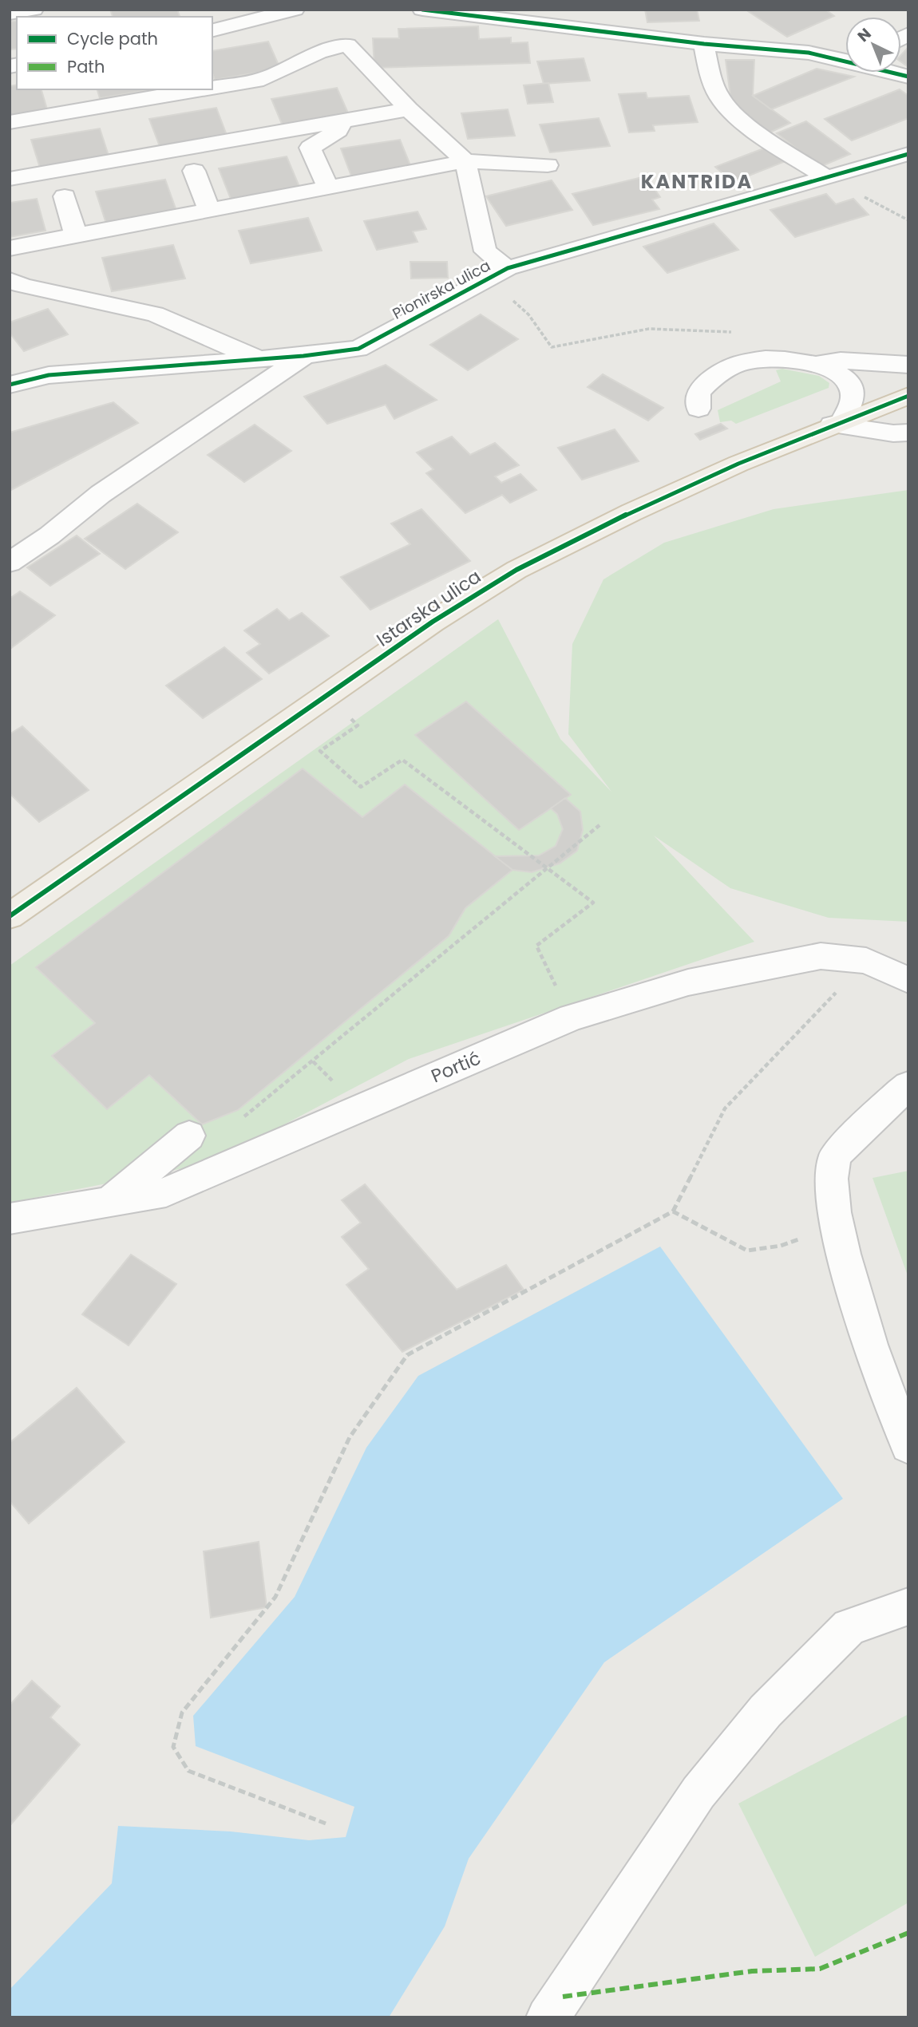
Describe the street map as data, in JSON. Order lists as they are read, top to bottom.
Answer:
{
  "streets": {
    "main road": ["Istarska ulica"],
    "street": ["Pionirska ulica", "Portić"]
  },
  "districts": ["KANTRIDA"],
  "legend": ["Cycle path", "Path"],
  "north": "top left"
}
